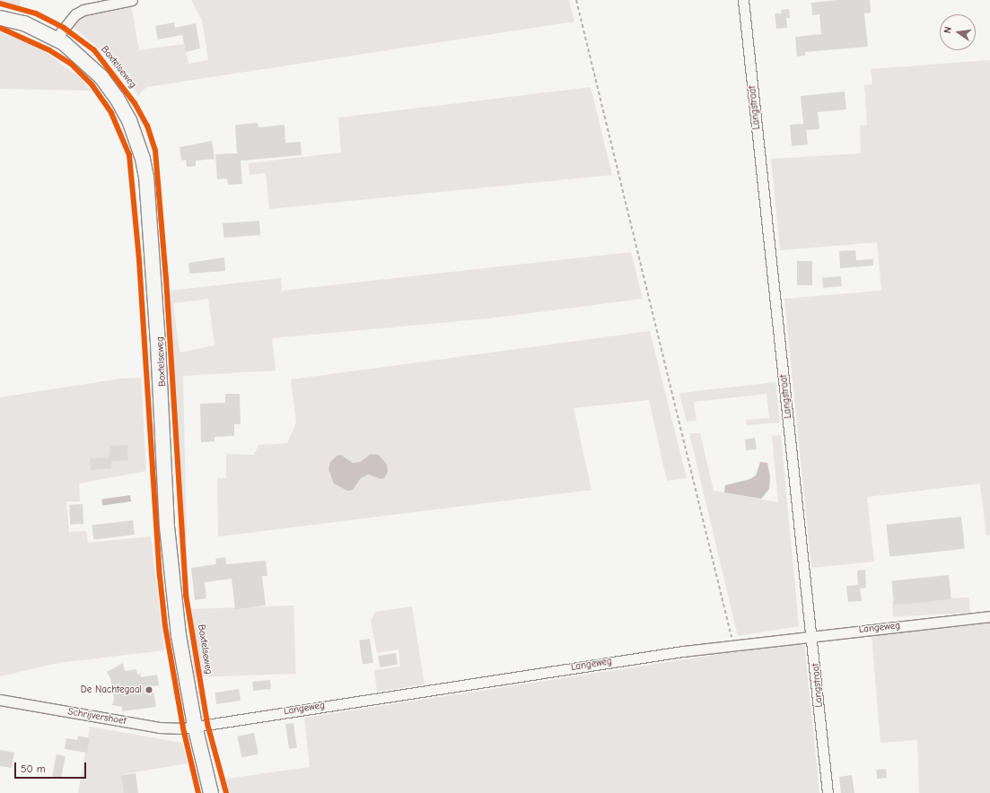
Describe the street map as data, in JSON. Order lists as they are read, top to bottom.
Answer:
{
  "streets": {
    "main road": ["Boxtelseweg"],
    "street": ["Langstraat", "Langeweg", "Schrijvershoef"]
  },
  "crossings": [
    ["Boxtelseweg", "Langeweg"],
    ["Boxtelseweg", "Schrijvershoef"],
    ["Langstraat", "Langeweg"],
    ["Langeweg", "Schrijvershoef"]
  ],
  "places": ["De Nachtegaal"],
  "scale_bar": "50 m",
  "north": "left"
}
